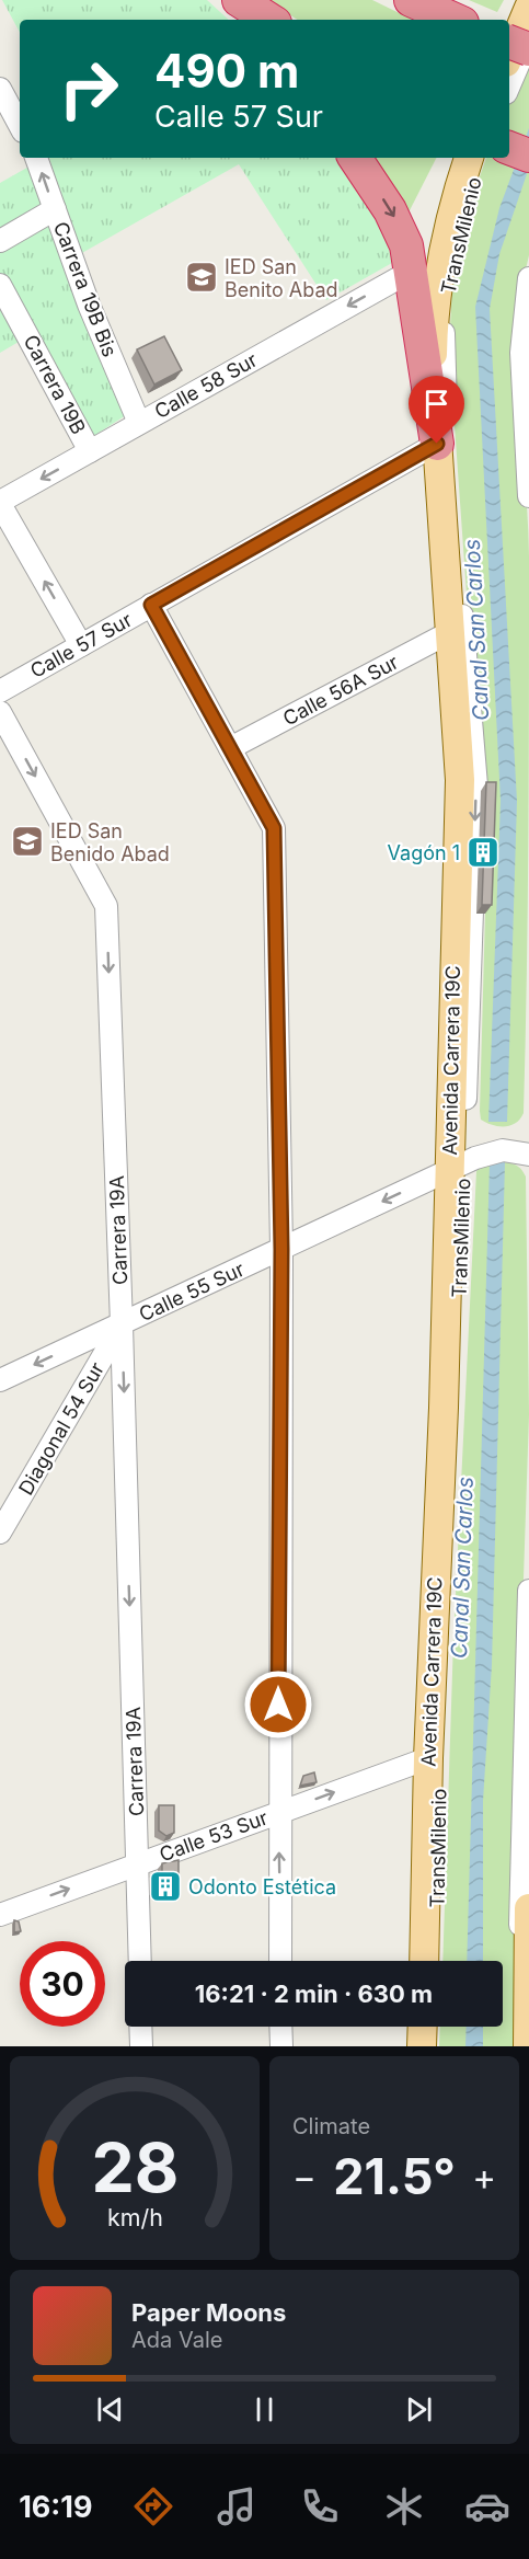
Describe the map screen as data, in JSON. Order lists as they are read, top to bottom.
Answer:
{
  "streets": {
    "main road": ["Avenida Carrera 19C"],
    "street": [
      "TransMilenio",
      "Carrera 19B Bis",
      "Carrera 19B",
      "Calle 58 Sur",
      "Calle 57 Sur",
      "Calle 56A Sur",
      "Carrera 19A",
      "Calle 55 Sur",
      "Diagonal 54 Sur",
      "Calle 53 Sur"
    ]
  },
  "crossings": [
    ["TransMilenio", "Avenida Carrera 19C"],
    ["TransMilenio", "Calle 55 Sur"],
    ["Carrera 19B Bis", "Calle 58 Sur"],
    ["Carrera 19B", "Calle 58 Sur"],
    ["Calle 57 Sur", "Avenida Carrera 19C"],
    ["Calle 56A Sur", "Avenida Carrera 19C"],
    ["Avenida Carrera 19C", "Calle 55 Sur"],
    ["Avenida Carrera 19C", "Calle 53 Sur"],
    ["Carrera 19A", "Calle 55 Sur"],
    ["Carrera 19A", "Diagonal 54 Sur"],
    ["Carrera 19A", "Calle 53 Sur"],
    ["Calle 55 Sur", "Diagonal 54 Sur"]
  ],
  "one_way": ["Calle 58 Sur", "Calle 55 Sur", "Calle 53 Sur"],
  "water": ["Canal San Carlos"],
  "places": {
    "school or university": ["IED San Benito Abad", "IED San Benido Abad"],
    "building": ["Vagón 1", "Odonto Estética"]
  },
  "page": {
    "turn": ["490 m", "Calle 57 Sur"],
    "limit": "30",
    "trip": "16:21 · 2 min · 630 m",
    "tile": "Climate",
    "heat": ["−", "21.5°", "+"],
    "song": ["Paper Moons", "Ada Vale"],
    "tabs": "16:19",
    "gauge": ["28", "km/h"]
  }
}
